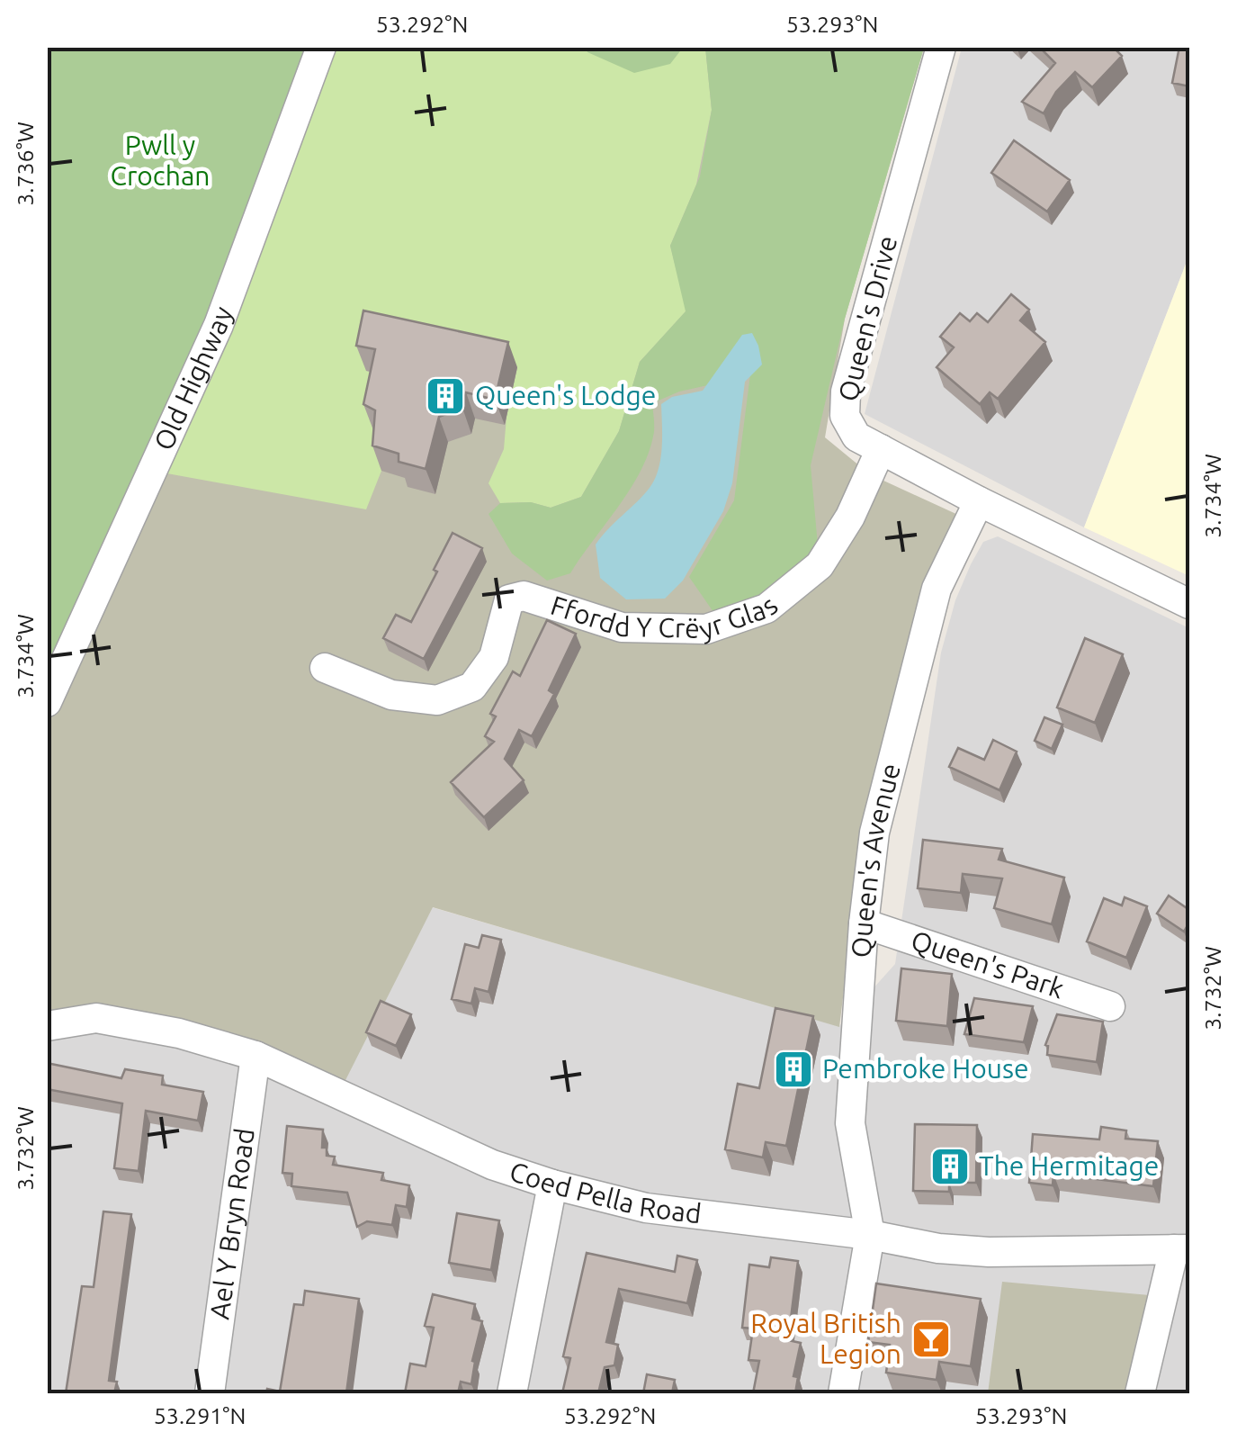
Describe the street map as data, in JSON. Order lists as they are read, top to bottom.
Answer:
{
  "streets": {
    "street": [
      "Queen's Drive",
      "Old Highway",
      "Ffordd Y Crëyr Glas",
      "Queen's Avenue",
      "Queen's Park",
      "Coed Pella Road",
      "Ael Y Bryn Road"
    ]
  },
  "crossings": [
    ["Queen's Drive", "Ffordd Y Crëyr Glas"],
    ["Queen's Drive", "Queen's Avenue"],
    ["Queen's Avenue", "Queen's Park"],
    ["Queen's Avenue", "Coed Pella Road"],
    ["Coed Pella Road", "Ael Y Bryn Road"]
  ],
  "parks": ["Pwll y Crochan"],
  "places": {
    "building": ["Queen's Lodge", "Pembroke House", "The Hermitage"],
    "bar": ["Royal British Legion"]
  },
  "coordinates": [
    "53.292°N",
    "53.293°N",
    "3.736°W",
    "3.734°W",
    "3.732°W",
    "53.291°N"
  ]
}
